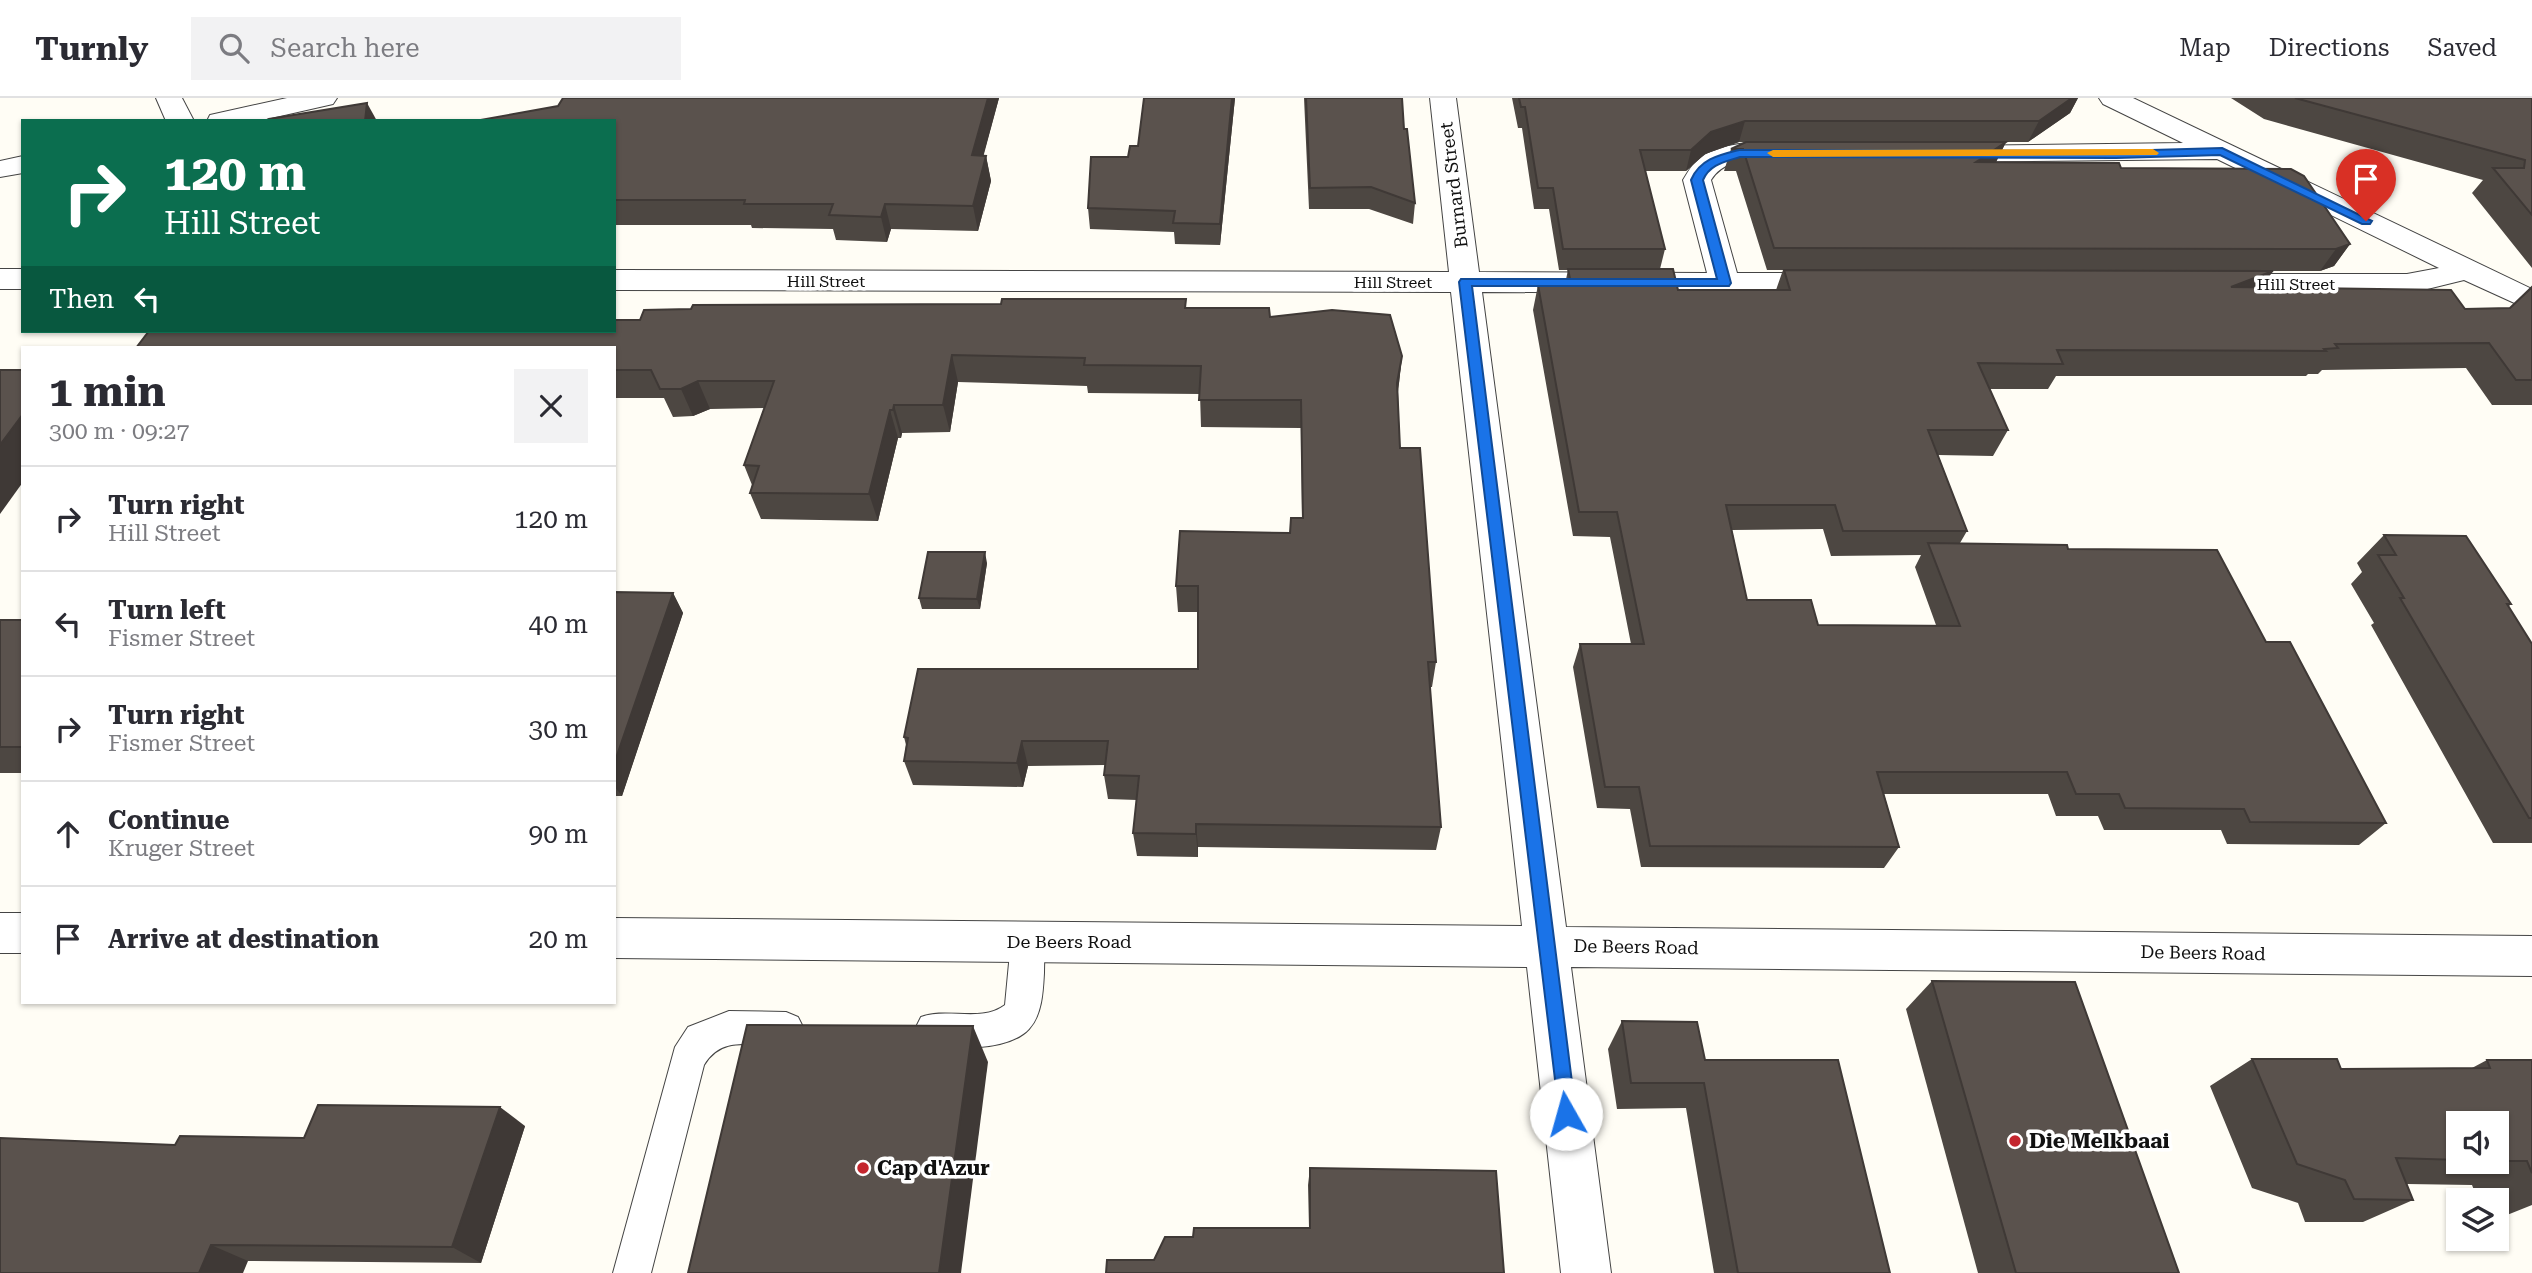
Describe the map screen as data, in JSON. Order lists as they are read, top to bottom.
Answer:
{
  "streets": {
    "street": ["Burnard Street", "Hill Street", "De Beers Road"]
  },
  "crossings": [
    ["Burnard Street", "Hill Street"],
    ["Burnard Street", "De Beers Road"]
  ],
  "places": ["Die Melkbaai", "Cap d'Azur"],
  "page": {
    "header": "Turnly",
    "search": "Search here",
    "nav": ["Map", "Directions", "Saved"],
    "turn": ["120 m", "Hill Street"],
    "then": "Then",
    "heading": ["1 min", "300 m · 09:27"],
    "list": [
      {
        "name": "Turn right",
        "note": "Hill Street",
        "value": "120 m"
      },
      {
        "name": "Turn left",
        "note": "Fismer Street",
        "value": "40 m"
      },
      {
        "name": "Turn right",
        "note": "Fismer Street",
        "value": "30 m"
      },
      {
        "name": "Continue",
        "note": "Kruger Street",
        "value": "90 m"
      },
      {
        "name": "Arrive at destination",
        "value": "20 m"
      }
    ]
  }
}
